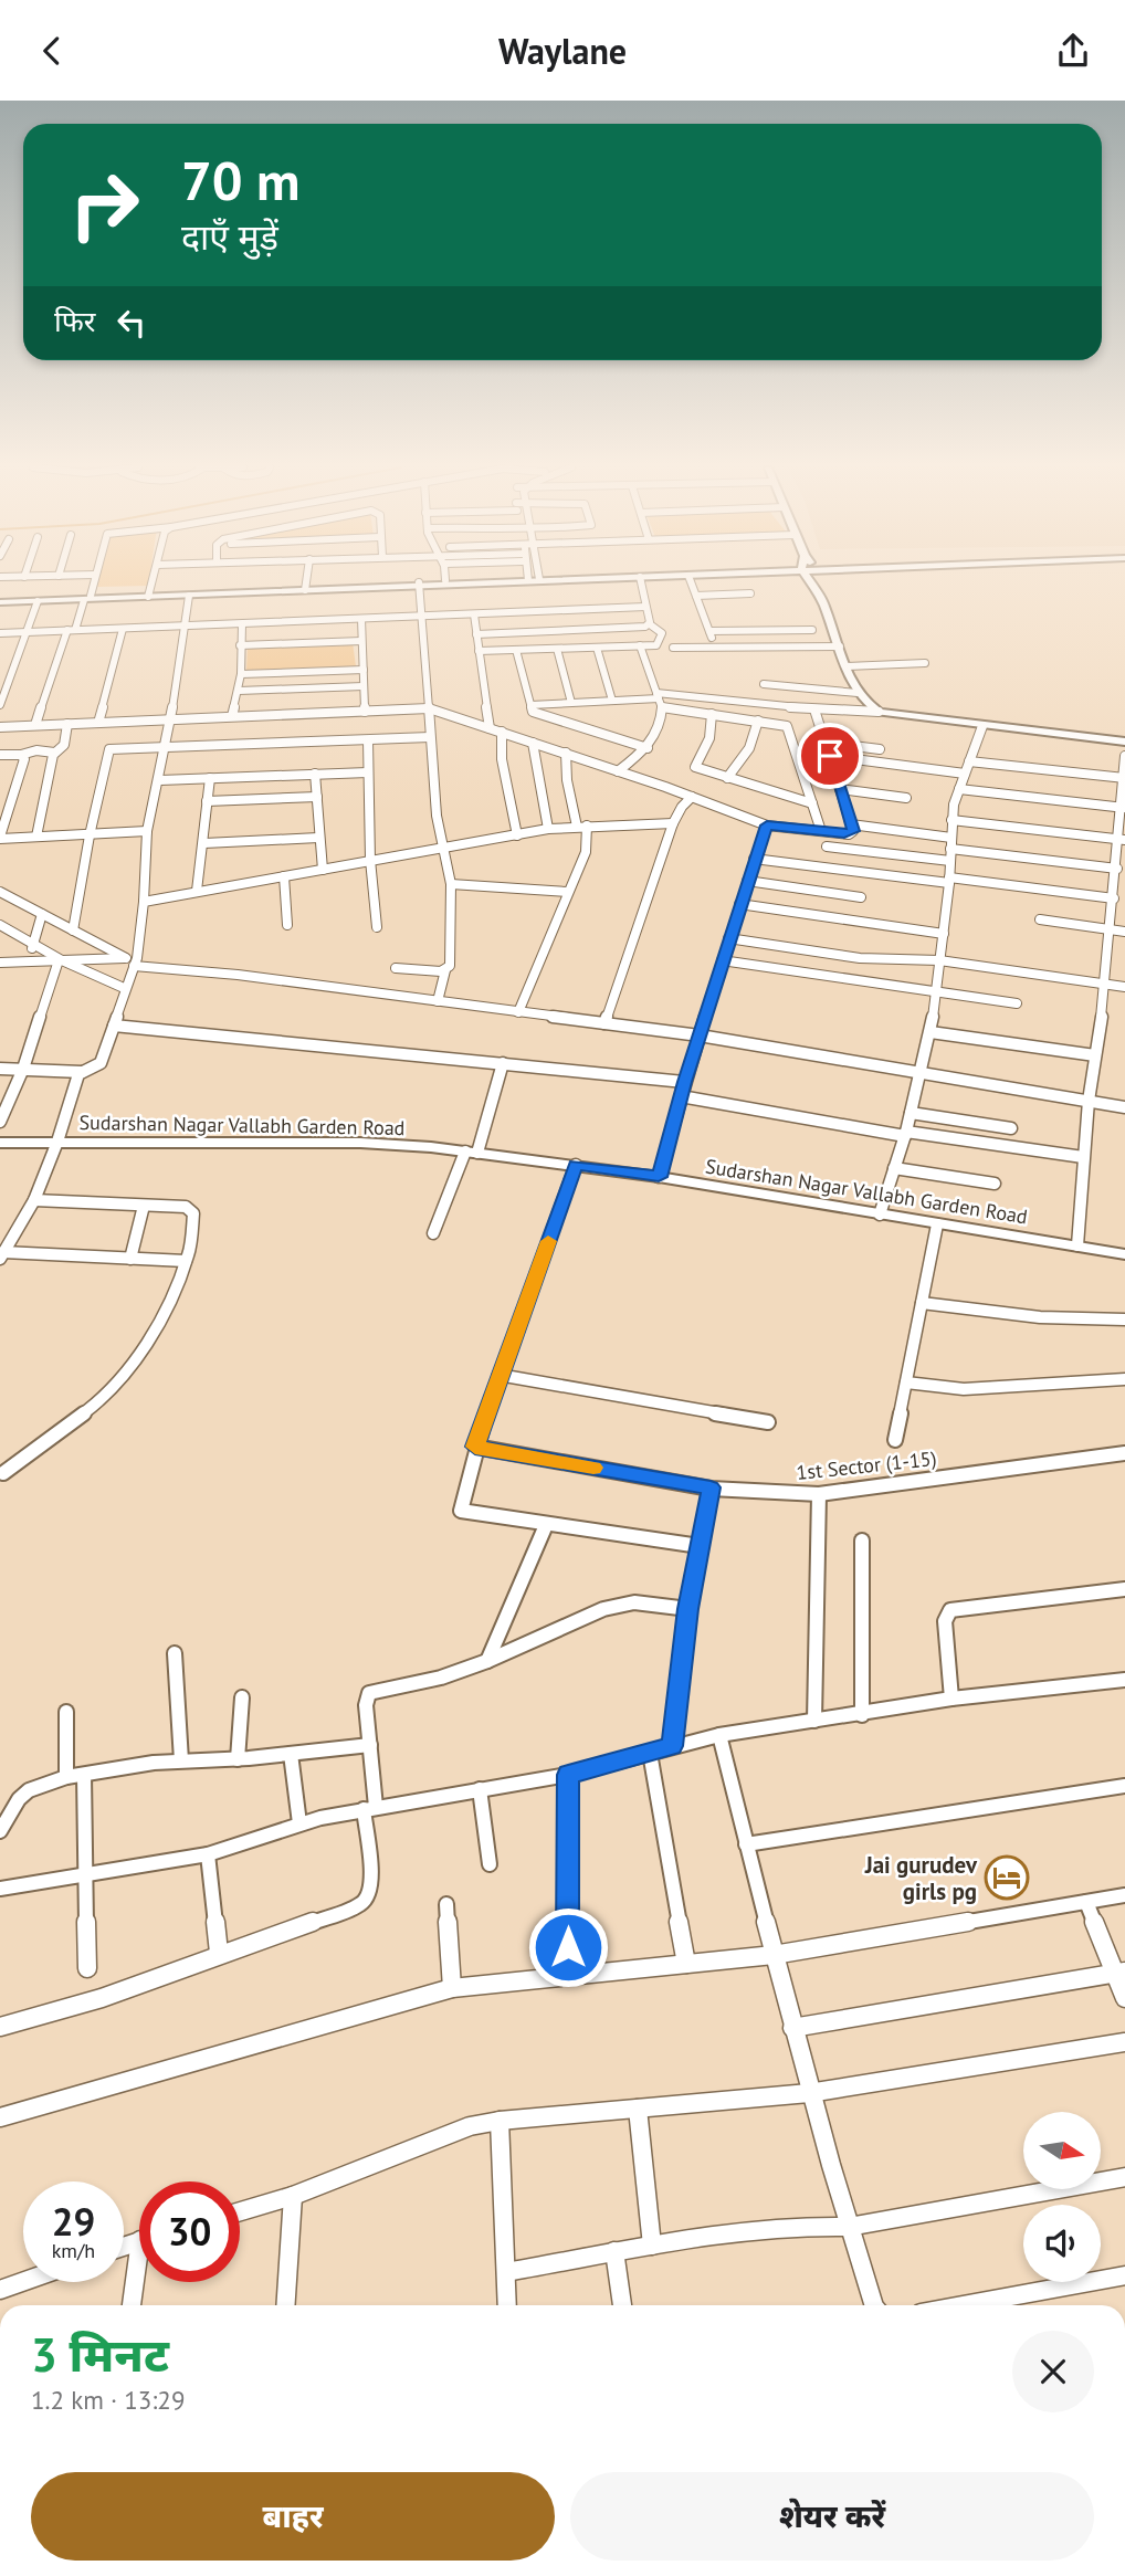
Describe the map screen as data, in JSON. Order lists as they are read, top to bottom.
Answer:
{
  "streets": {
    "street": ["Sudarshan Nagar Vallabh Garden Road", "1st Sector (1-15)"]
  },
  "places": {
    "hotel": ["Jai gurudev girls pg"]
  },
  "north": "right",
  "page": {
    "header": "Waylane",
    "turn": ["70 m", "दाएँ मुड़ें"],
    "then": "फिर",
    "speed": "29 km/h",
    "limit": "30",
    "heading": ["3 मिनट", "1.2 km · 13:29"],
    "buttons": ["बाहर", "शेयर करें"]
  }
}
